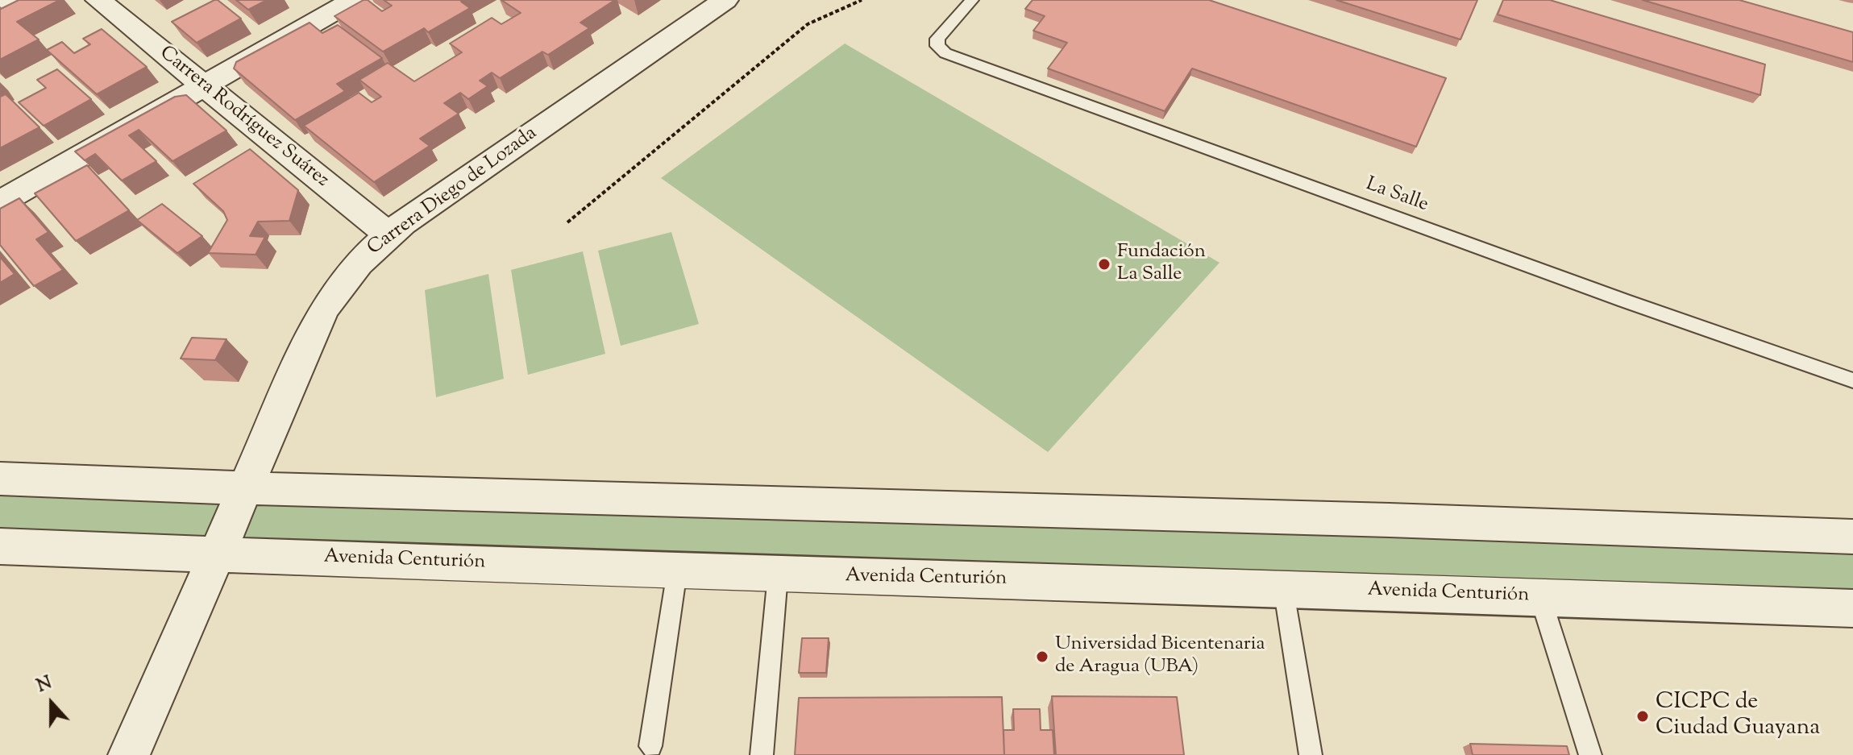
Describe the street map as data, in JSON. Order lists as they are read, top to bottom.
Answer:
{
  "streets": {
    "street": ["Carrera Rodríguez Suárez", "Carrera Diego de Lozada", "Avenida Centurión"],
    "lane": ["La Salle"]
  },
  "crossings": [
    ["Carrera Rodríguez Suárez", "Carrera Diego de Lozada"],
    ["Carrera Diego de Lozada", "Avenida Centurión"]
  ],
  "places": ["Fundación La Salle", "Universidad Bicentenaria de Aragua (UBA)", "CICPC de Ciudad Guayana"],
  "north": "top"
}
